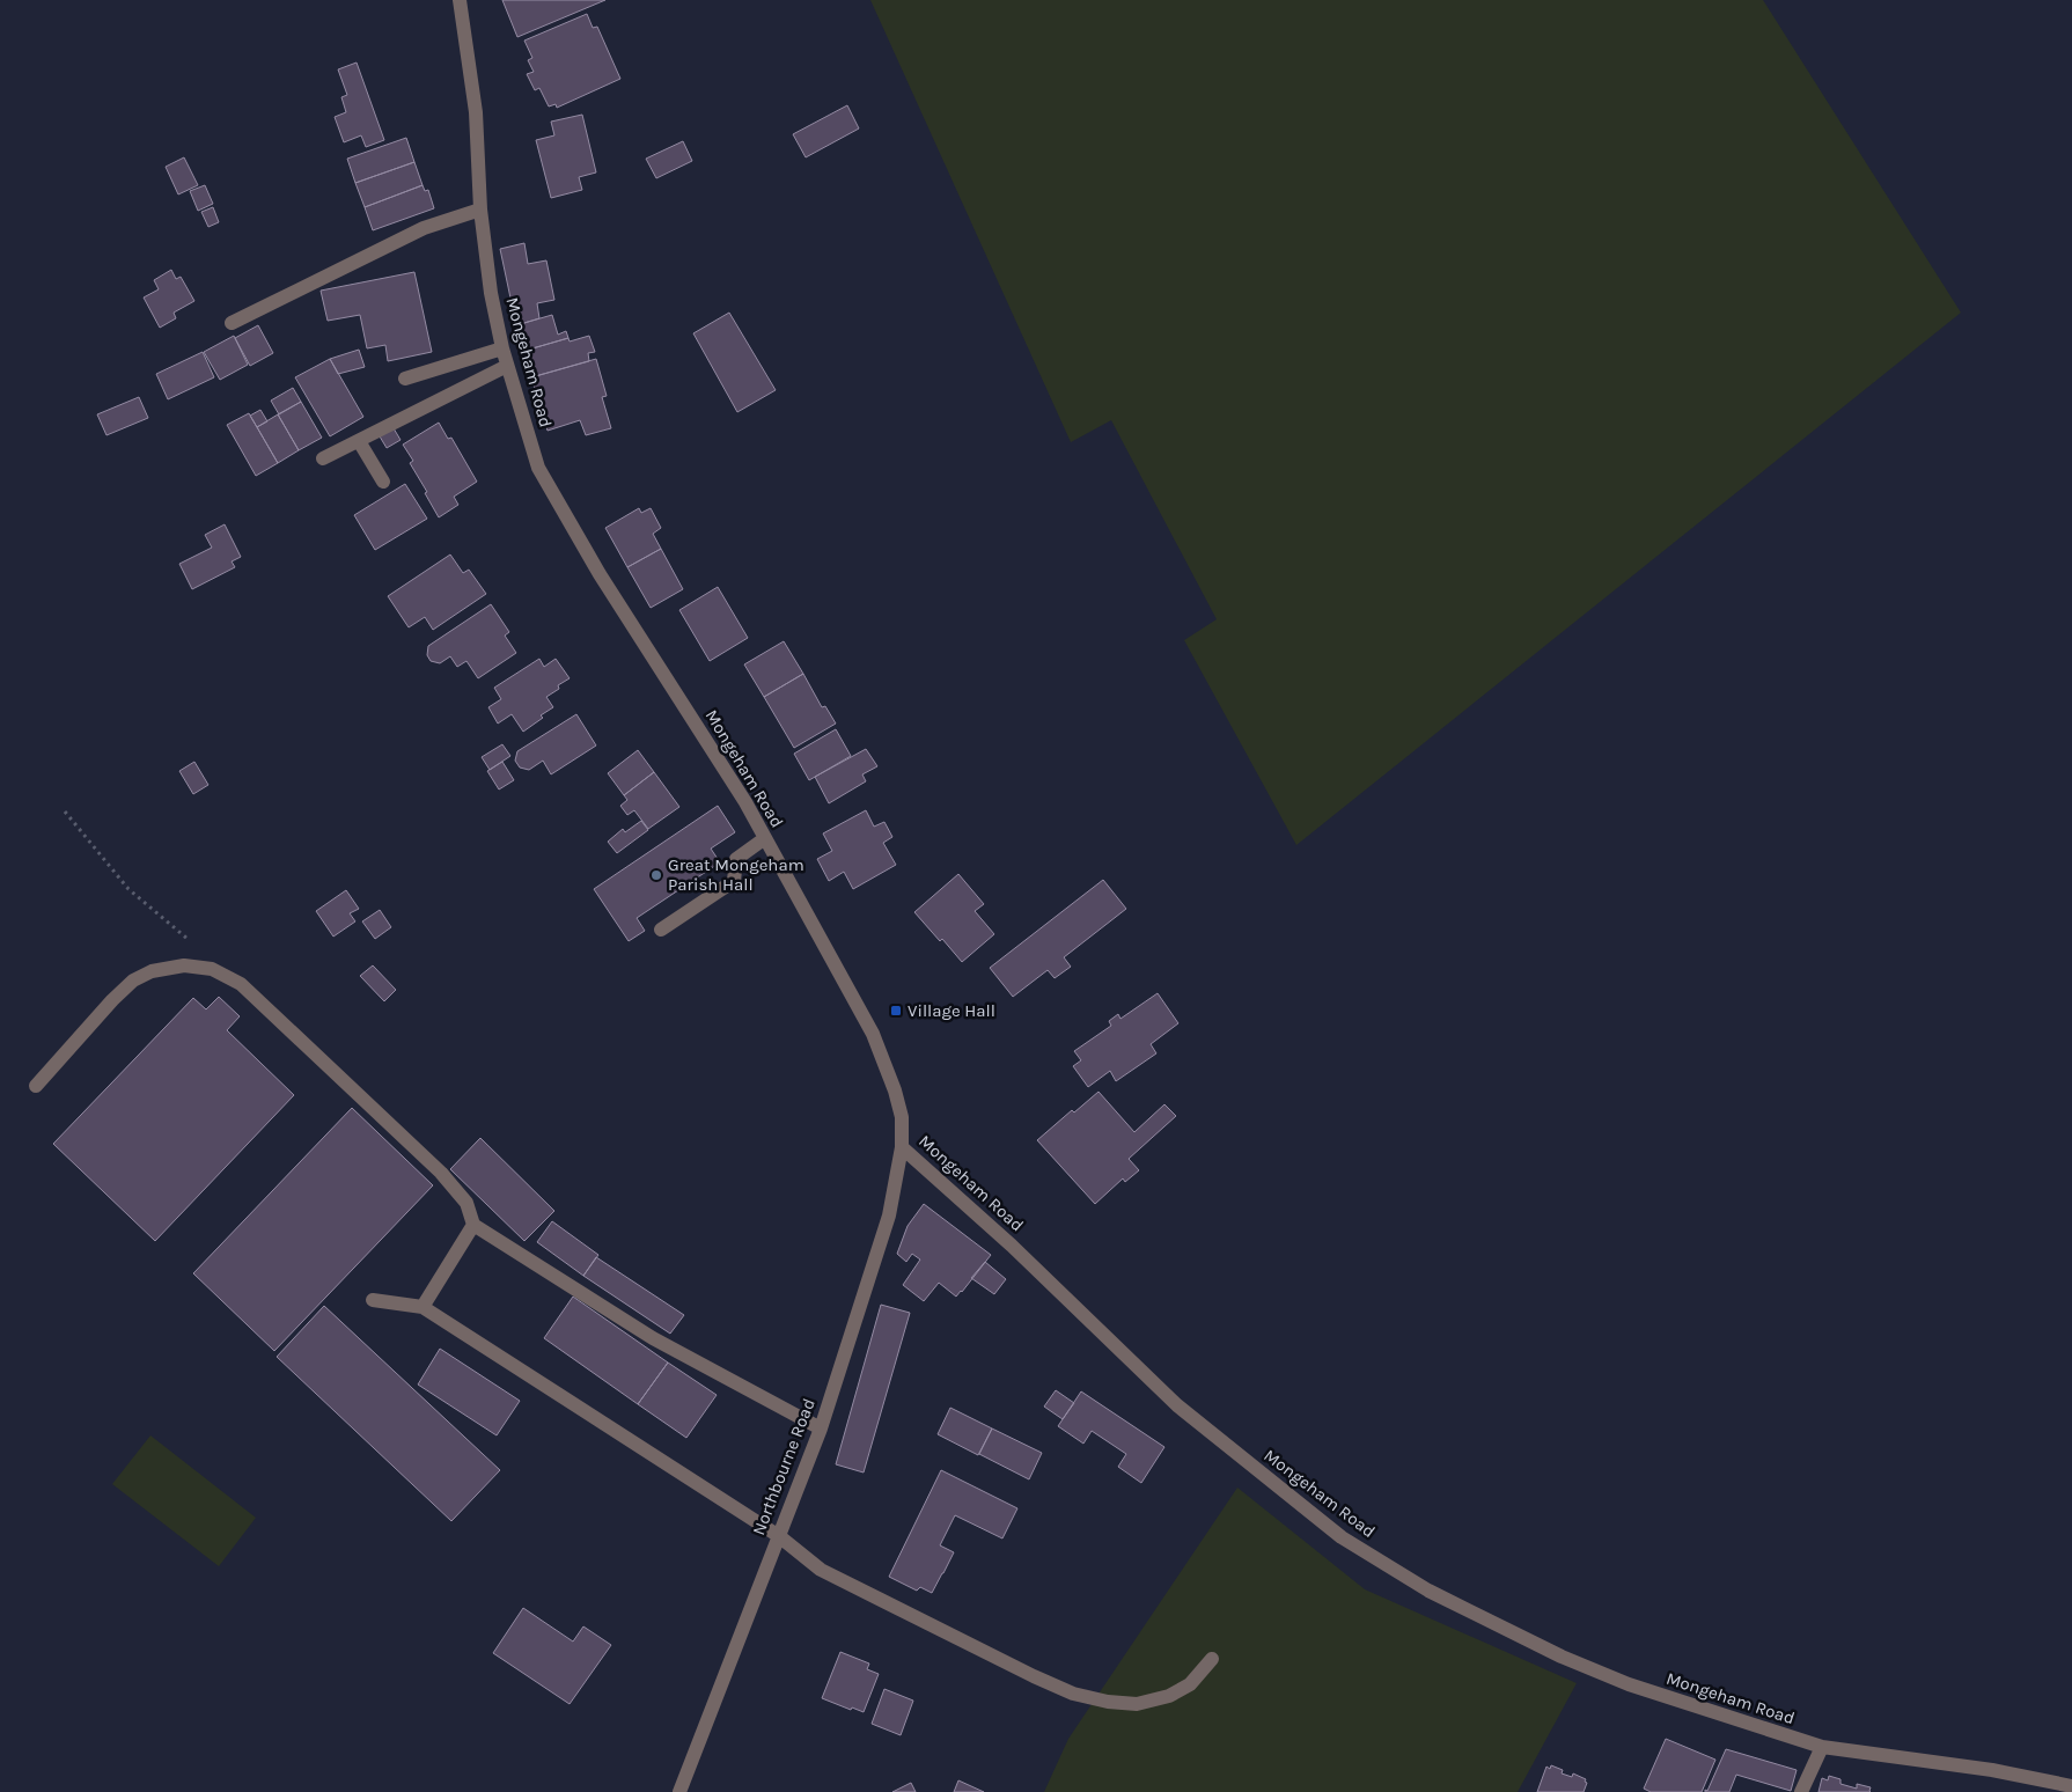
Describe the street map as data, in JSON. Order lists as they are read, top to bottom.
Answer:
{
  "streets": {
    "street": ["Mongeham Road", "Northbourne Road"]
  },
  "crossings": [
    ["Mongeham Road", "Northbourne Road"]
  ],
  "places": {
    "other": ["Great Mongeham Parish Hall"],
    "transit": ["Village Hall"]
  }
}
